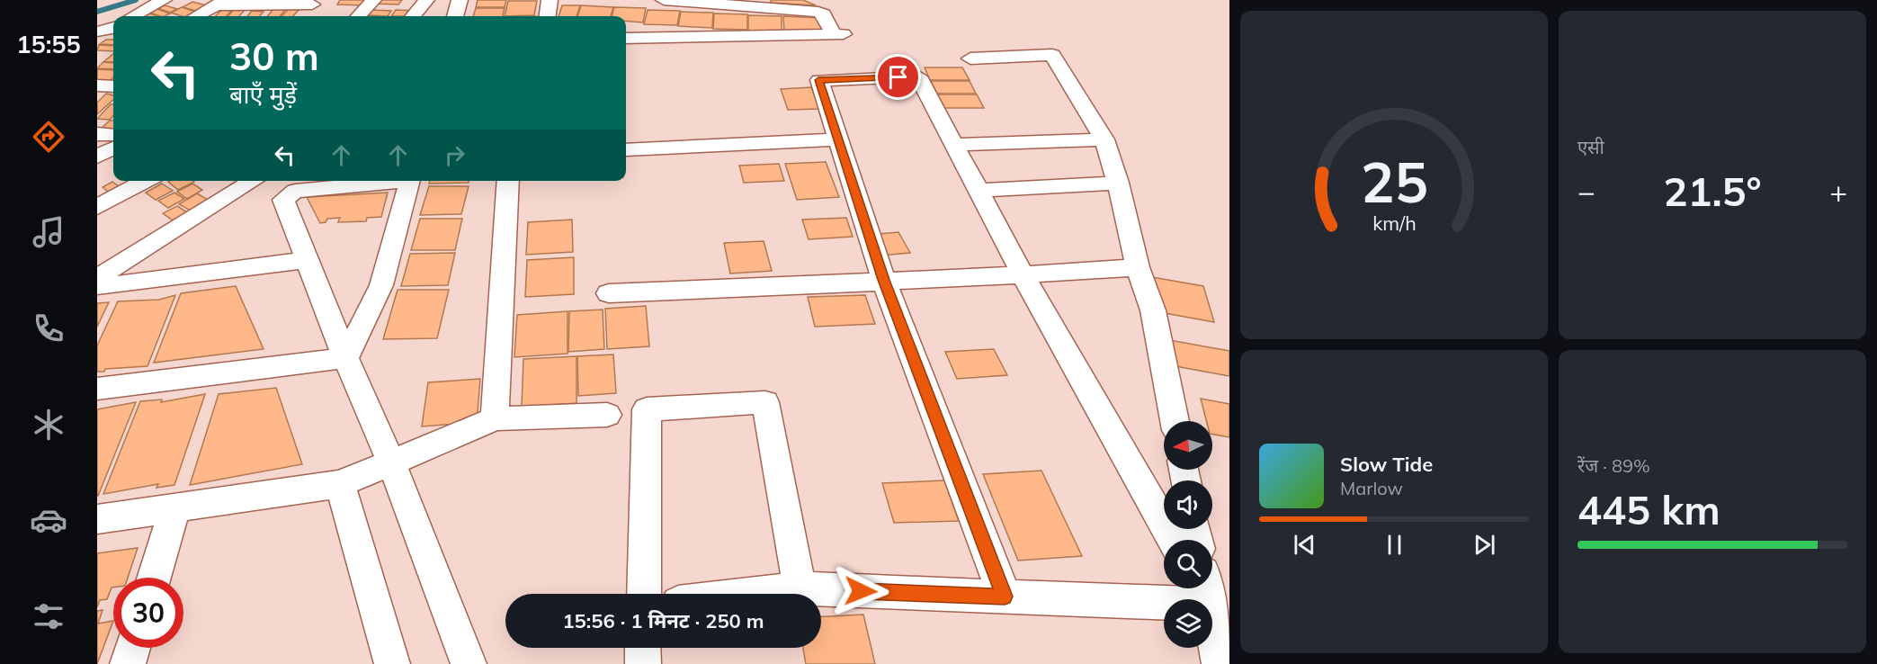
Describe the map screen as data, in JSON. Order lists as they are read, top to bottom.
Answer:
{
  "north": "left",
  "page": {
    "tabs": "15:55",
    "tile": [
      "एसी",
      ["रेंज · 89%", "445 km"]
    ],
    "turn": ["30 m", "बाएँ मुड़ें"],
    "heat": ["−", "21.5°", "+"],
    "song": ["Slow Tide", "Marlow"],
    "limit": "30",
    "trip": "15:56 · 1 मिनट · 250 m",
    "gauge": ["25", "km/h"]
  }
}
